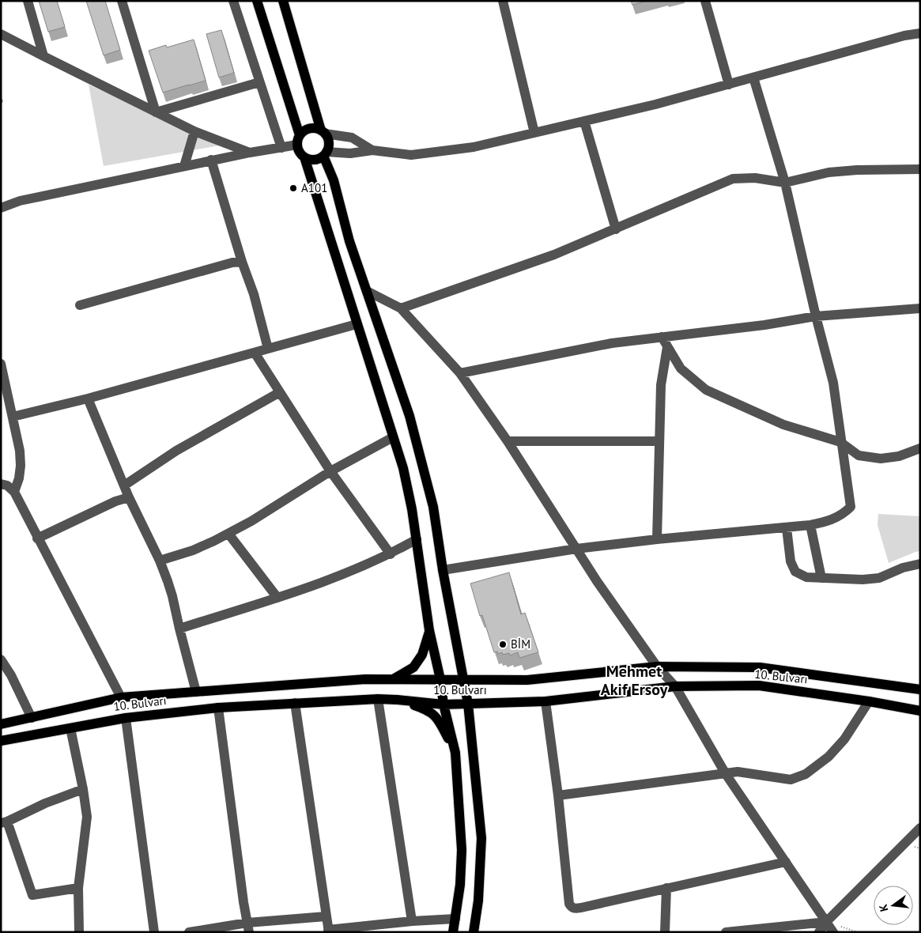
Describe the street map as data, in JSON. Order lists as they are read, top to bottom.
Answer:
{
  "streets": {
    "main road": ["10. Bulvarı"]
  },
  "districts": ["Mehmet Akif Ersoy"],
  "places": ["A101", "BİM"],
  "north": "left"
}
